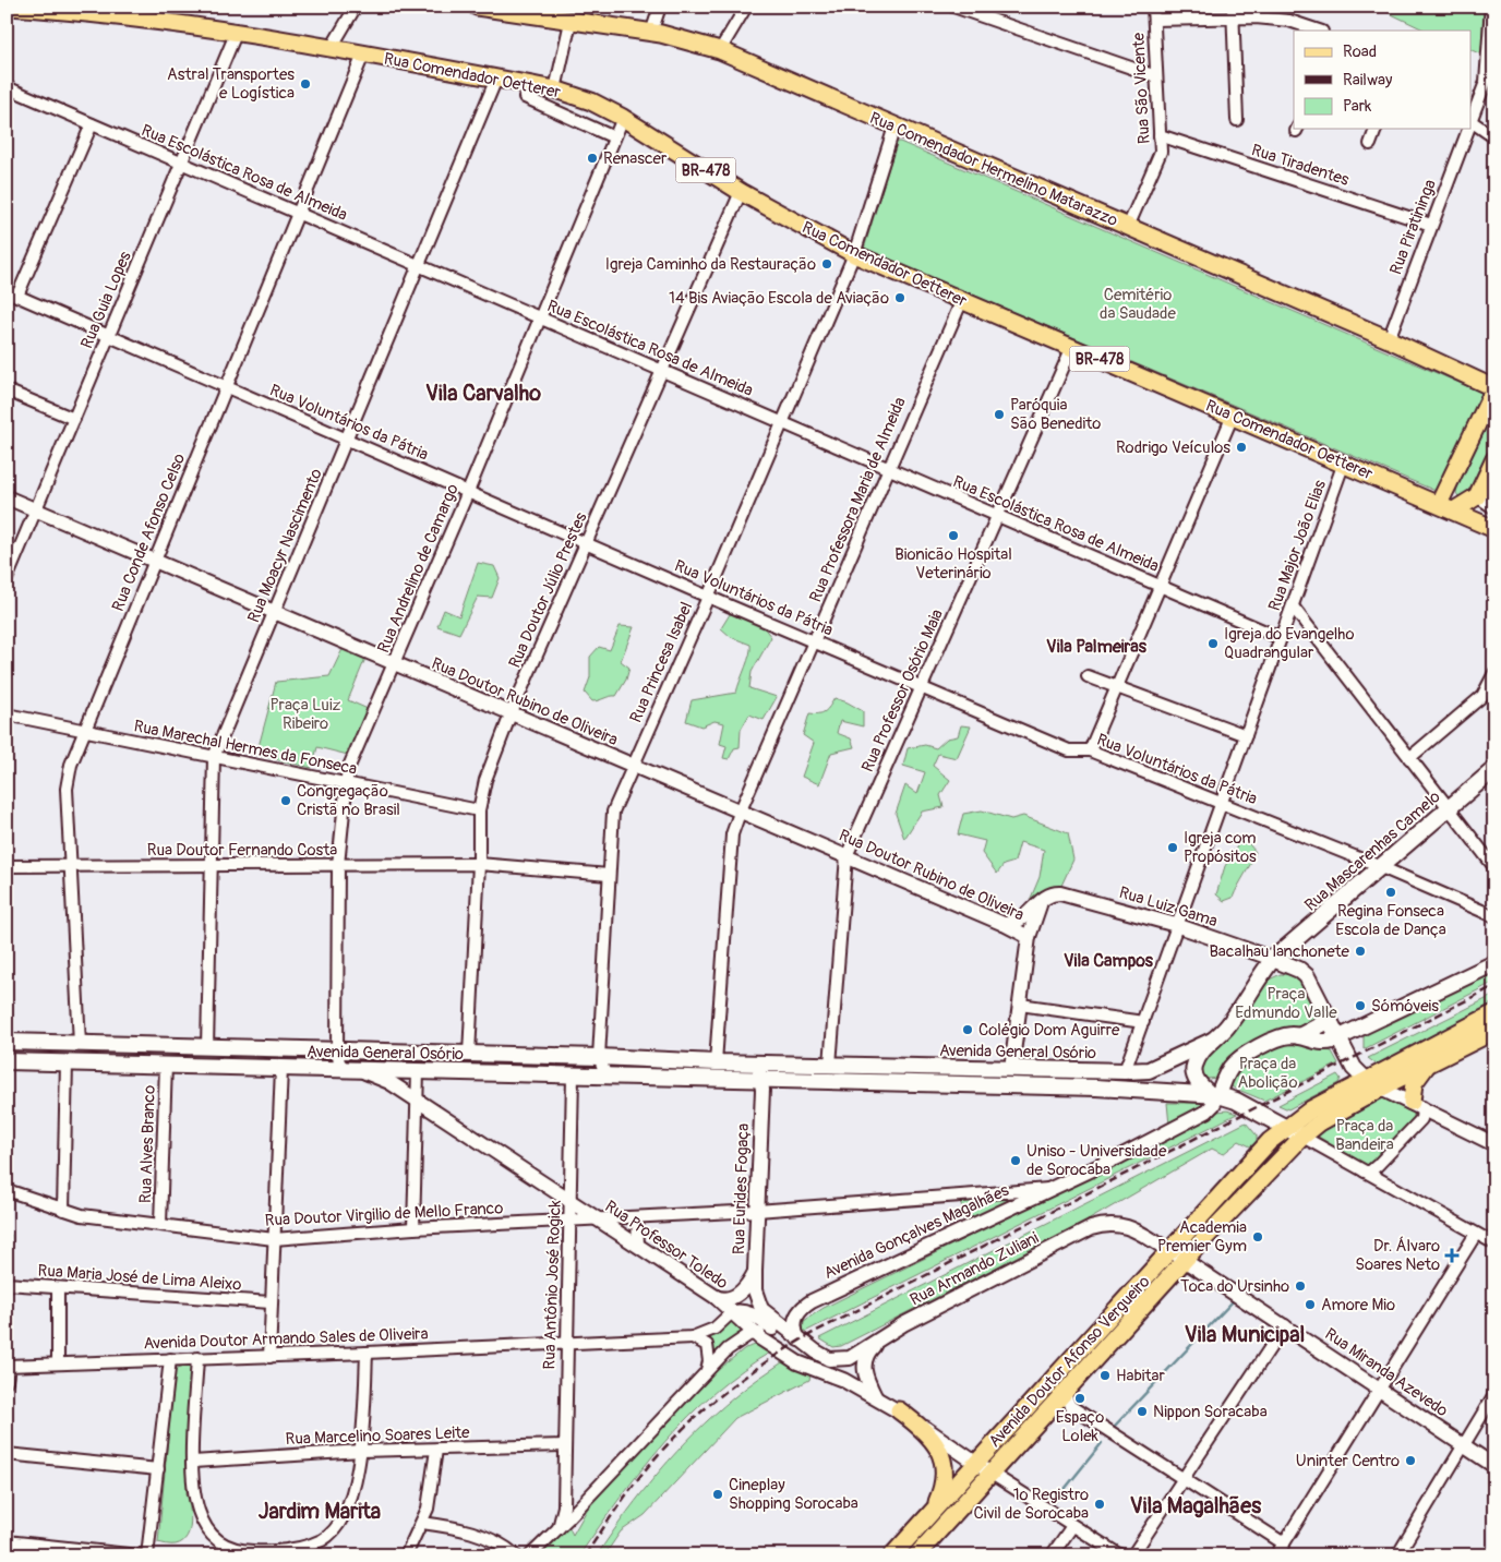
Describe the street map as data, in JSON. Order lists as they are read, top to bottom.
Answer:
{
  "streets": {
    "main road": [
      "Rua Comendador Oetterer",
      "Rua Comendador Hermelino Matarazzo",
      "BR-478",
      "Rua Mascarenhas Camelo",
      "Avenida General Osório",
      "Avenida Doutor Afonso Vergueiro"
    ],
    "street": [
      "Rua São Vicente",
      "Rua Tiradentes",
      "Rua Escolástica Rosa de Almeida",
      "Rua Piratininga",
      "Rua Guia Lopes",
      "Rua Voluntários da Pátria",
      "Rua Professora Maria de Almeida",
      "Rua Conde Afonso Celso",
      "Rua Moacyr Nascimento",
      "Rua Major João Elias",
      "Rua Andrelino de Camargo",
      "Rua Doutor Júlio Prestes",
      "Rua Princesa Isabel",
      "Rua Professor Osório Maia",
      "Rua Doutor Rubino de Oliveira",
      "Rua Marechal Hermes da Fonseca",
      "Rua Doutor Fernando Costa",
      "Rua Luiz Gama",
      "Rua Alves Branco",
      "Rua Eurides Fogaça",
      "Rua Doutor Virgilio de Mello Franco",
      "Avenida Gonçalves Magalhães",
      "Rua Professor Toledo",
      "Rua Armando Zuliani",
      "Rua Maria José de Lima Aleixo",
      "Rua Antônio José Rogick",
      "Avenida Doutor Armando Sales de Oliveira",
      "Rua Miranda Azevedo",
      "Rua Marcelino Soares Leite"
    ]
  },
  "crossings": [
    ["Rua Comendador Oetterer", "Rua Guia Lopes"],
    ["Rua Comendador Oetterer", "Rua Professora Maria de Almeida"],
    ["Rua Comendador Oetterer", "Rua Conde Afonso Celso"],
    ["Rua Comendador Oetterer", "Rua Moacyr Nascimento"],
    ["Rua Comendador Oetterer", "Rua Major João Elias"],
    ["Rua Comendador Oetterer", "Rua Andrelino de Camargo"],
    ["Rua Comendador Oetterer", "Rua Doutor Júlio Prestes"],
    ["Rua Comendador Oetterer", "Rua Princesa Isabel"],
    ["Rua Comendador Oetterer", "Rua Professor Osório Maia"],
    ["Rua São Vicente", "Rua Tiradentes"],
    ["Rua São Vicente", "Rua Comendador Hermelino Matarazzo"],
    ["Rua Tiradentes", "Rua Piratininga"],
    ["Rua Comendador Hermelino Matarazzo", "Rua Piratininga"],
    ["Rua Comendador Hermelino Matarazzo", "Rua Princesa Isabel"],
    ["Rua Escolástica Rosa de Almeida", "Rua Guia Lopes"],
    ["Rua Escolástica Rosa de Almeida", "Rua Professora Maria de Almeida"],
    ["Rua Escolástica Rosa de Almeida", "Rua Conde Afonso Celso"],
    ["Rua Escolástica Rosa de Almeida", "Rua Moacyr Nascimento"],
    ["Rua Escolástica Rosa de Almeida", "Rua Major João Elias"],
    ["Rua Escolástica Rosa de Almeida", "Rua Andrelino de Camargo"],
    ["Rua Escolástica Rosa de Almeida", "Rua Doutor Júlio Prestes"],
    ["Rua Escolástica Rosa de Almeida", "Rua Princesa Isabel"],
    ["Rua Escolástica Rosa de Almeida", "Rua Professor Osório Maia"],
    ["Rua Guia Lopes", "Rua Voluntários da Pátria"],
    ["Rua Guia Lopes", "Rua Doutor Rubino de Oliveira"],
    ["Rua Voluntários da Pátria", "Rua Professora Maria de Almeida"],
    ["Rua Voluntários da Pátria", "Rua Conde Afonso Celso"],
    ["Rua Voluntários da Pátria", "Rua Moacyr Nascimento"],
    ["Rua Voluntários da Pátria", "Rua Major João Elias"],
    ["Rua Voluntários da Pátria", "Rua Andrelino de Camargo"],
    ["Rua Voluntários da Pátria", "Rua Doutor Júlio Prestes"],
    ["Rua Voluntários da Pátria", "Rua Princesa Isabel"],
    ["Rua Voluntários da Pátria", "Rua Professor Osório Maia"],
    ["Rua Voluntários da Pátria", "Rua Mascarenhas Camelo"],
    ["Rua Professora Maria de Almeida", "Rua Doutor Rubino de Oliveira"],
    ["Rua Professora Maria de Almeida", "Avenida General Osório"],
    ["Rua Conde Afonso Celso", "Rua Doutor Rubino de Oliveira"],
    ["Rua Conde Afonso Celso", "Rua Marechal Hermes da Fonseca"],
    ["Rua Conde Afonso Celso", "Rua Doutor Fernando Costa"],
    ["Rua Conde Afonso Celso", "Avenida General Osório"],
    ["Rua Moacyr Nascimento", "Rua Doutor Rubino de Oliveira"],
    ["Rua Moacyr Nascimento", "Rua Marechal Hermes da Fonseca"],
    ["Rua Moacyr Nascimento", "Rua Doutor Fernando Costa"],
    ["Rua Moacyr Nascimento", "Avenida General Osório"],
    ["Rua Major João Elias", "Rua Luiz Gama"],
    ["Rua Major João Elias", "Avenida General Osório"],
    ["Rua Andrelino de Camargo", "Rua Doutor Rubino de Oliveira"],
    ["Rua Andrelino de Camargo", "Rua Marechal Hermes da Fonseca"],
    ["Rua Andrelino de Camargo", "Rua Doutor Fernando Costa"],
    ["Rua Andrelino de Camargo", "Avenida General Osório"],
    ["Rua Doutor Júlio Prestes", "Rua Doutor Rubino de Oliveira"],
    ["Rua Doutor Júlio Prestes", "Rua Marechal Hermes da Fonseca"],
    ["Rua Doutor Júlio Prestes", "Rua Doutor Fernando Costa"],
    ["Rua Doutor Júlio Prestes", "Avenida General Osório"],
    ["Rua Princesa Isabel", "Rua Doutor Rubino de Oliveira"],
    ["Rua Princesa Isabel", "Rua Doutor Fernando Costa"],
    ["Rua Princesa Isabel", "Avenida General Osório"],
    ["Rua Professor Osório Maia", "Rua Doutor Rubino de Oliveira"],
    ["Rua Professor Osório Maia", "Avenida General Osório"],
    ["Rua Doutor Rubino de Oliveira", "Rua Luiz Gama"],
    ["Rua Mascarenhas Camelo", "Rua Luiz Gama"],
    ["Avenida General Osório", "Rua Alves Branco"],
    ["Avenida General Osório", "Rua Eurides Fogaça"],
    ["Avenida General Osório", "Avenida Gonçalves Magalhães"],
    ["Avenida General Osório", "Rua Professor Toledo"],
    ["Avenida General Osório", "Rua Antônio José Rogick"],
    ["Avenida General Osório", "Avenida Doutor Afonso Vergueiro"],
    ["Rua Alves Branco", "Rua Doutor Virgilio de Mello Franco"],
    ["Rua Eurides Fogaça", "Rua Doutor Virgilio de Mello Franco"],
    ["Rua Eurides Fogaça", "Rua Professor Toledo"],
    ["Rua Doutor Virgilio de Mello Franco", "Avenida Gonçalves Magalhães"],
    ["Rua Doutor Virgilio de Mello Franco", "Rua Professor Toledo"],
    ["Rua Doutor Virgilio de Mello Franco", "Rua Antônio José Rogick"],
    ["Avenida Gonçalves Magalhães", "Rua Professor Toledo"],
    ["Rua Professor Toledo", "Rua Armando Zuliani"],
    ["Rua Professor Toledo", "Rua Antônio José Rogick"],
    ["Rua Professor Toledo", "Avenida Doutor Afonso Vergueiro"],
    ["Rua Armando Zuliani", "Rua Miranda Azevedo"],
    ["Rua Antônio José Rogick", "Avenida Doutor Armando Sales de Oliveira"],
    ["Rua Antônio José Rogick", "Rua Marcelino Soares Leite"],
    ["Avenida Doutor Afonso Vergueiro", "Rua Miranda Azevedo"]
  ],
  "districts": [
    "Vila Carvalho",
    "Vila Palmeiras",
    "Vila Campos",
    "Vila Municipal",
    "Vila Magalhães",
    "Jardim Marita"
  ],
  "parks": [
    "Cemitério da Saudade",
    "Praça Luiz Ribeiro",
    "Praça Edmundo Valle",
    "Praça da Abolição",
    "Praça da Bandeira"
  ],
  "places": {
    "other": [
      "Astral Transportes e Logística",
      "Renascer",
      "Igreja Caminho da Restauração",
      "14 Bis Aviação Escola de Aviação",
      "Paróquia São Benedito",
      "Rodrigo Veículos",
      "Bionicão Hospital Veterinário",
      "Igreja do Evangelho Quadrangular",
      "Congregação Cristã no Brasil",
      "Igreja com Propósitos",
      "Regina Fonseca Escola de Dança",
      "Bacalhau lanchonete",
      "Sómóveis",
      "Colégio Dom Aguirre",
      "Uniso - Universidade de Sorocaba",
      "Academia Premier Gym",
      "Toca do Ursinho",
      "Amore Mio",
      "Habitar",
      "Espaço Lolek",
      "Nippon Soracaba",
      "Uninter Centro",
      "Cineplay Shopping Sorocaba",
      "1º Registro Civil de Sorocaba"
    ],
    "health": ["Dr. Álvaro Soares Neto"]
  },
  "legend": ["Road", "Railway", "Park"]
}
